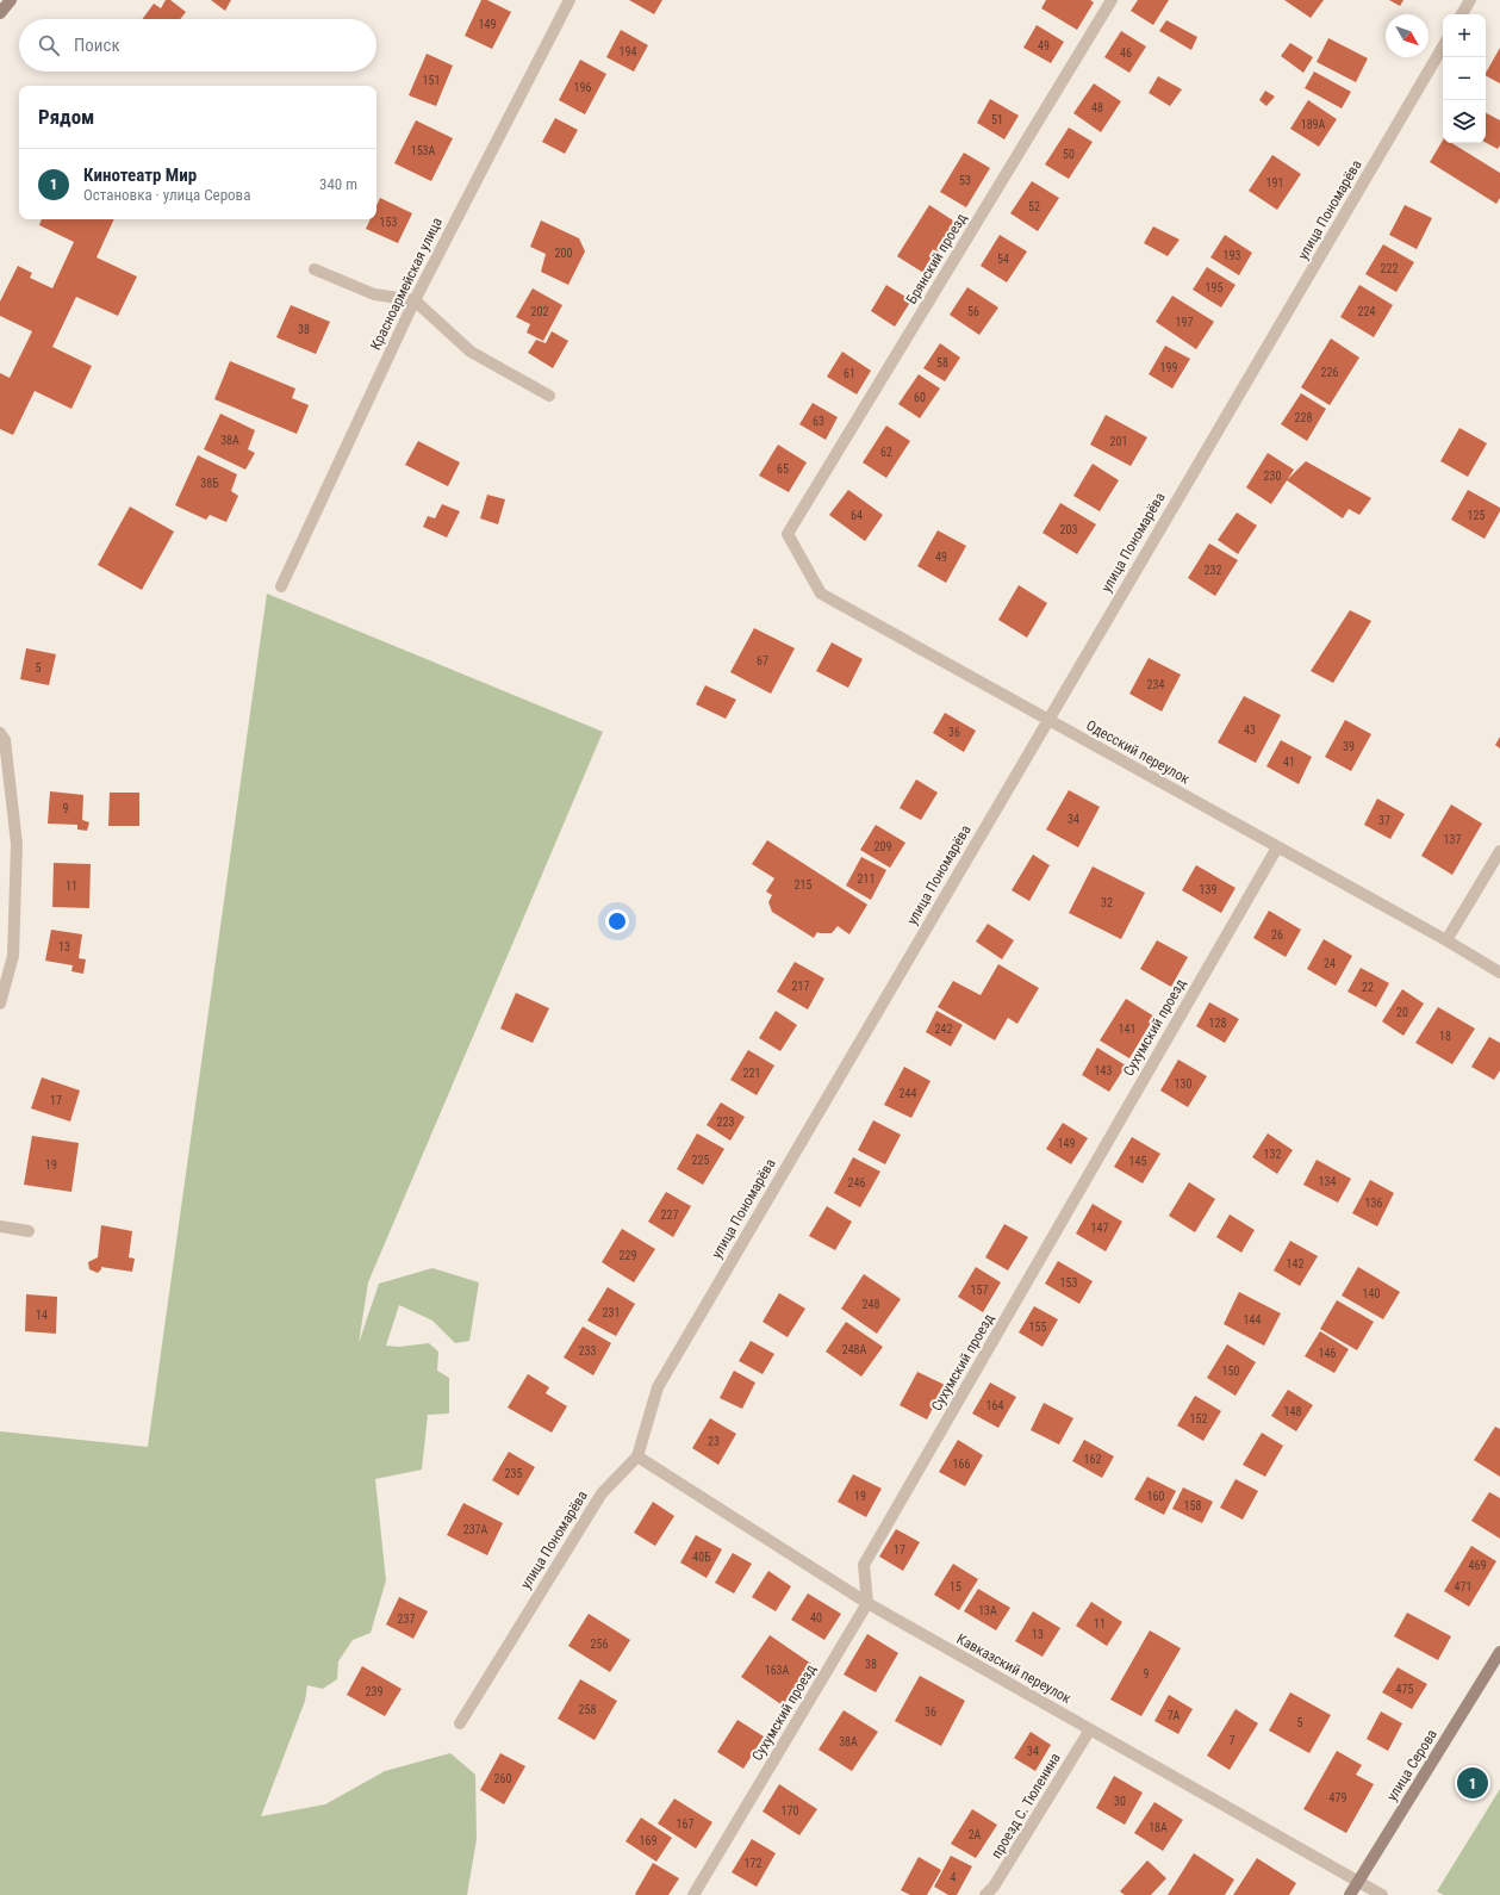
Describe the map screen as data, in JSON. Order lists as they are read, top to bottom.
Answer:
{
  "streets": {
    "main road": ["улица Серова"],
    "street": [
      "улица Пономарёва",
      "Брянский проезд",
      "Красноармейская улица",
      "Одесский переулок",
      "Сухумский проезд",
      "Кавказский переулок",
      "проезд С. Тюленина"
    ]
  },
  "crossings": [
    ["улица Пономарёва", "Одесский переулок"],
    ["улица Пономарёва", "Кавказский переулок"],
    ["Брянский проезд", "Одесский переулок"],
    ["Одесский переулок", "Сухумский проезд"],
    ["Сухумский проезд", "Кавказский переулок"],
    ["Кавказский переулок", "улица Серова"],
    ["Кавказский переулок", "проезд С. Тюленина"]
  ],
  "house_numbers": [
    "149",
    "49",
    "194",
    "46",
    "151",
    "196",
    "48",
    "51",
    "189А",
    "153А",
    "50",
    "53",
    "191",
    "52",
    "153",
    "200",
    "193",
    "54",
    "222",
    "195",
    "202",
    "56",
    "224",
    "197",
    "38",
    "58",
    "199",
    "226",
    "61",
    "60",
    "228",
    "63",
    "38А",
    "201",
    "62",
    "65",
    "230",
    "38Б",
    "64",
    "125",
    "203",
    "49",
    "232",
    "67",
    "5",
    "234",
    "43",
    "36",
    "39",
    "41",
    "9",
    "34",
    "37",
    "137",
    "209",
    "211",
    "215",
    "11",
    "139",
    "32",
    "26",
    "13",
    "24",
    "217",
    "22",
    "20",
    "128",
    "242",
    "141",
    "18",
    "143",
    "221",
    "130",
    "244",
    "17",
    "223",
    "149",
    "132",
    "225",
    "145",
    "19",
    "134",
    "246",
    "136",
    "227",
    "147",
    "229",
    "142",
    "153",
    "157",
    "140",
    "248",
    "231",
    "14",
    "144",
    "155",
    "248А",
    "233",
    "146",
    "150",
    "164",
    "148",
    "152",
    "23",
    "162",
    "166",
    "235",
    "19",
    "160",
    "158",
    "237А",
    "17",
    "40Б",
    "469",
    "15",
    "471",
    "13А",
    "40",
    "237",
    "11",
    "13",
    "256",
    "38",
    "163А",
    "9",
    "475",
    "239",
    "258",
    "36",
    "7А",
    "5",
    "7",
    "38А",
    "34",
    "260",
    "479",
    "30",
    "170",
    "167",
    "18А",
    "2А",
    "169",
    "172",
    "4"
  ],
  "north": "bottom right",
  "page": {
    "map_buttons": ["+", "−"],
    "search": "Поиск",
    "heading": "Рядом",
    "list": [
      {
        "mark": "1",
        "name": "Кинотеатр Мир",
        "note": "Остановка · улица Серова",
        "value": "340 m"
      }
    ],
    "pins": "1"
  }
}
